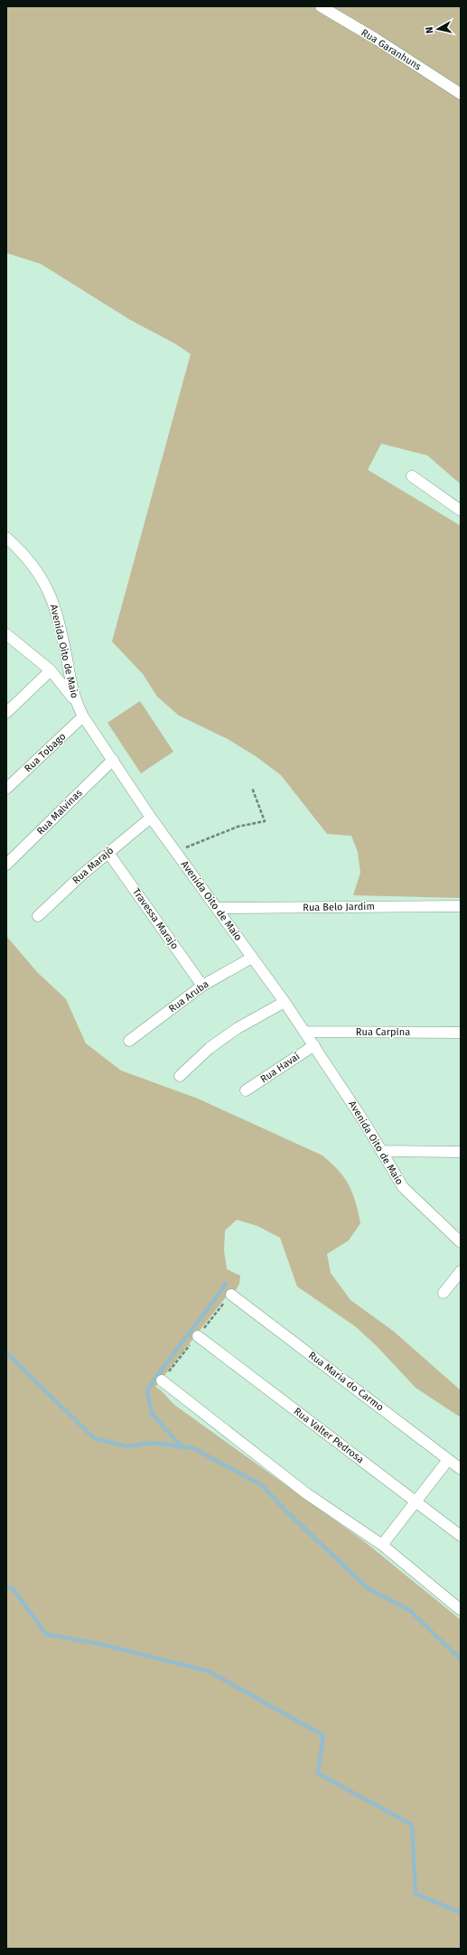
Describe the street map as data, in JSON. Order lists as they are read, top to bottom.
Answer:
{
  "streets": {
    "street": [
      "Rua Garanhuns",
      "Avenida Oito de Maio",
      "Rua Tobago",
      "Rua Malvinas",
      "Rua Marajó",
      "Rua Belo Jardim",
      "Travessa Marajo",
      "Rua Aruba",
      "Rua Carpina",
      "Rua Havaí",
      "Rua Maria do Carmo",
      "Rua Valter Pedrosa"
    ]
  },
  "crossings": [
    ["Avenida Oito de Maio", "Rua Tobago"],
    ["Avenida Oito de Maio", "Rua Malvinas"],
    ["Avenida Oito de Maio", "Rua Marajó"],
    ["Avenida Oito de Maio", "Rua Belo Jardim"],
    ["Avenida Oito de Maio", "Rua Aruba"],
    ["Avenida Oito de Maio", "Rua Carpina"],
    ["Avenida Oito de Maio", "Rua Havaí"],
    ["Rua Marajó", "Travessa Marajo"],
    ["Travessa Marajo", "Rua Aruba"]
  ],
  "north": "left"
}
